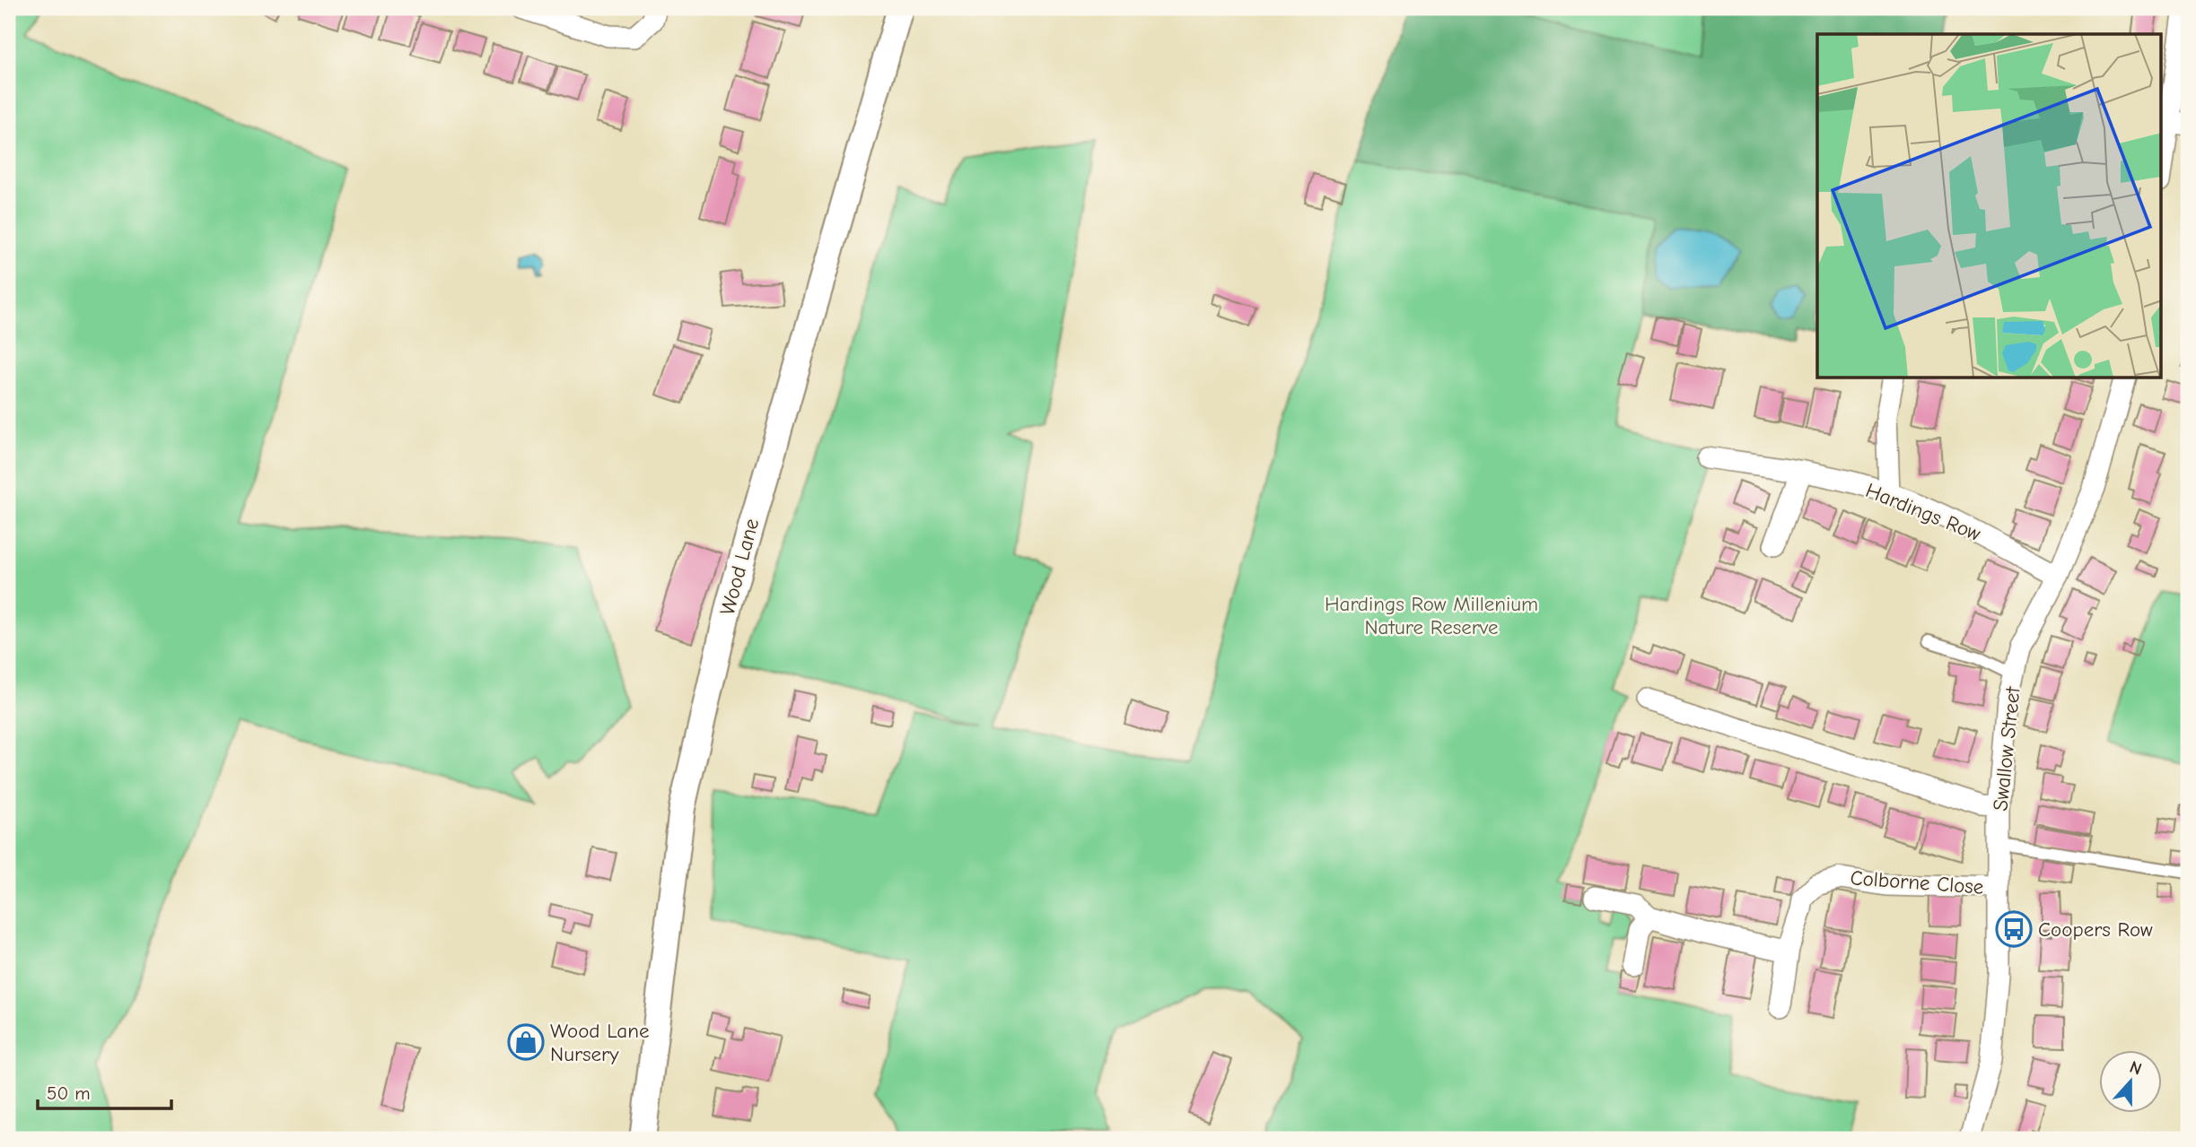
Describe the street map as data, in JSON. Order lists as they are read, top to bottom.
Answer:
{
  "streets": {
    "street": [
      "Hardings Row",
      "Wood Lane",
      "Swallow Street",
      "Colborne Close"
    ]
  },
  "crossings": [
    ["Hardings Row", "Swallow Street"],
    ["Swallow Street", "Colborne Close"]
  ],
  "parks": ["Hardings Row Millenium Nature Reserve"],
  "places": {
    "bus stop": ["Coopers Row"],
    "shop": ["Wood Lane Nursery"]
  },
  "scale_bar": "50 m",
  "north": "top"
}
